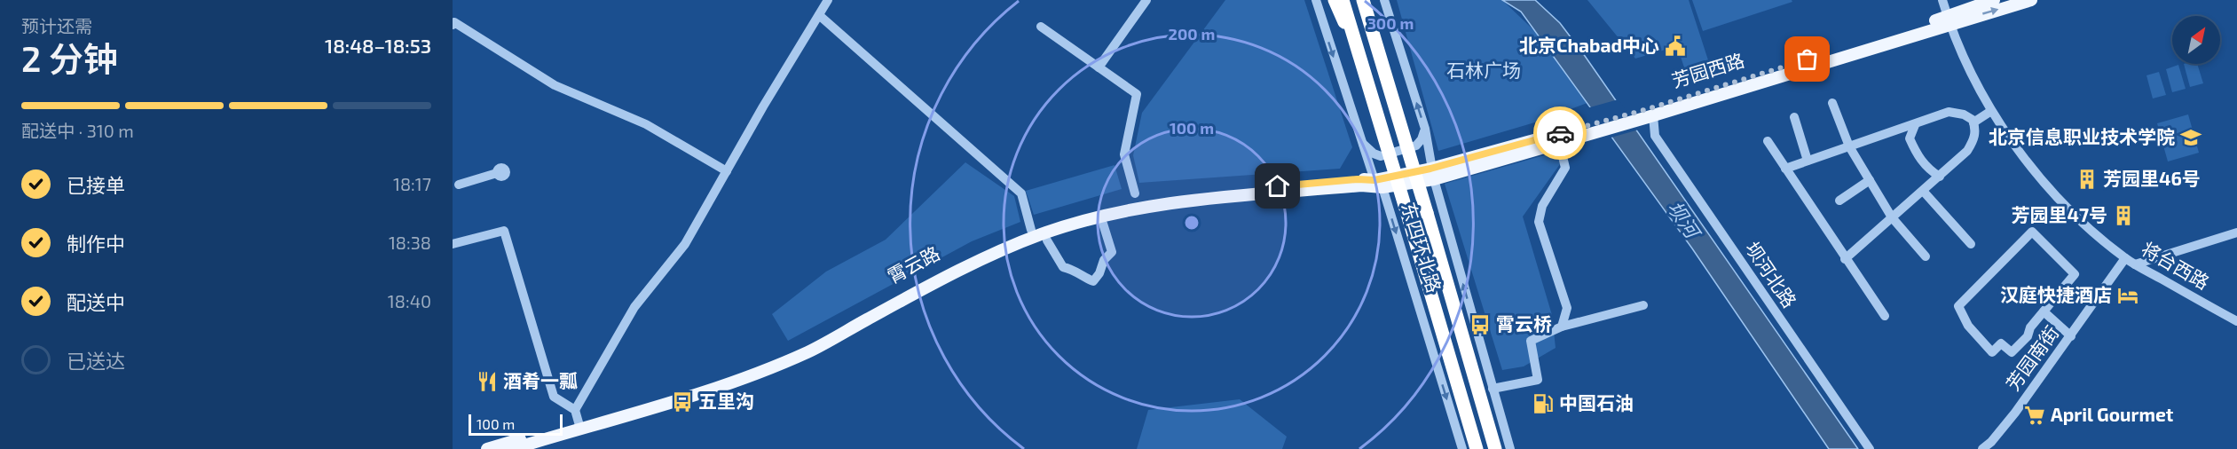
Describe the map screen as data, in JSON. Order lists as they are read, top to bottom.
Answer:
{
  "streets": {
    "highway": ["东四环北路"],
    "main road": ["芳园西路", "霄云路"],
    "street": ["将台西路", "坝河北路", "芳园南街"]
  },
  "crossings": [
    ["芳园西路", "东四环北路"],
    ["芳园西路", "将台西路"],
    ["芳园西路", "坝河北路"],
    ["东四环北路", "霄云路"],
    ["将台西路", "芳园南街"]
  ],
  "water": ["坝河"],
  "parks": ["石林广场"],
  "places": {
    "public building": ["北京Chabad中心"],
    "school or university": ["北京信息职业技术学院"],
    "building": ["芳园里46号", "芳园里47号"],
    "hotel": ["汉庭快捷酒店"],
    "bus stop": ["霄云桥", "五里沟"],
    "restaurant": ["酒肴一瓢"],
    "fuel station": ["中国石油"],
    "supermarket": ["April Gourmet"]
  },
  "scale_bar": "100 m",
  "north": "top right",
  "page": {
    "heading": ["2 分钟", "预计还需", "18:48–18:53"],
    "bar": "配送中 · 310 m",
    "list": [
      ["已接单", "18:17"],
      ["制作中", "18:38"],
      ["配送中", "18:40"],
      "已送达"
    ],
    "scale": "100 m"
  },
  "rings": ["300 m", "200 m", "100 m"]
}
